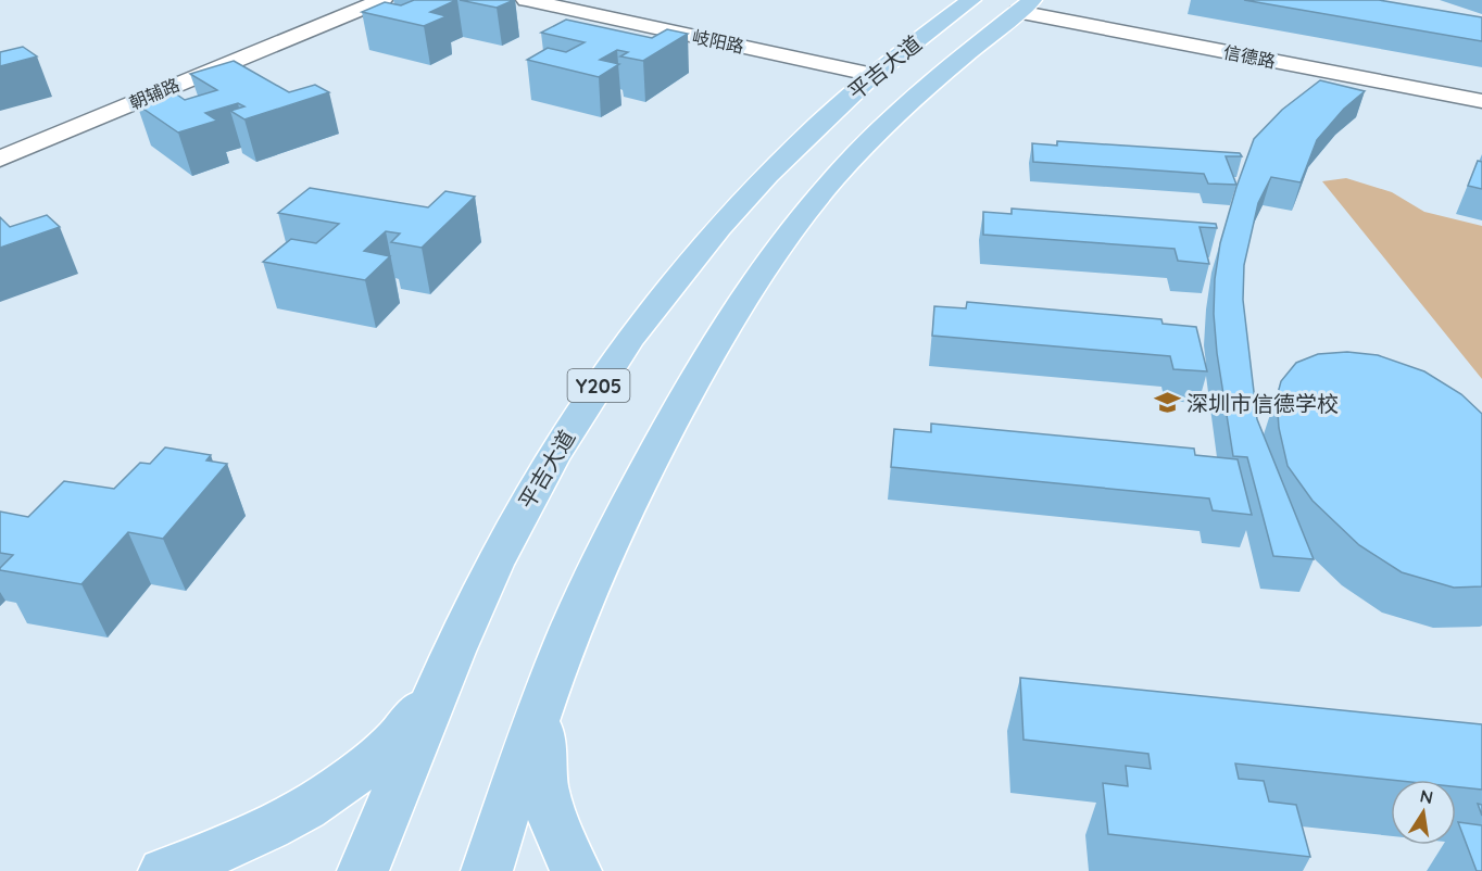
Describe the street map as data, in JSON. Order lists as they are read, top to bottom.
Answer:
{
  "streets": {
    "main road": ["平吉大道", "Y205"],
    "street": ["岐阳路", "信德路", "朝辅路"]
  },
  "crossings": [
    ["岐阳路", "平吉大道"],
    ["信德路", "平吉大道"]
  ],
  "places": {
    "school or university": ["深圳市信德学校"]
  },
  "north": "top"
}
